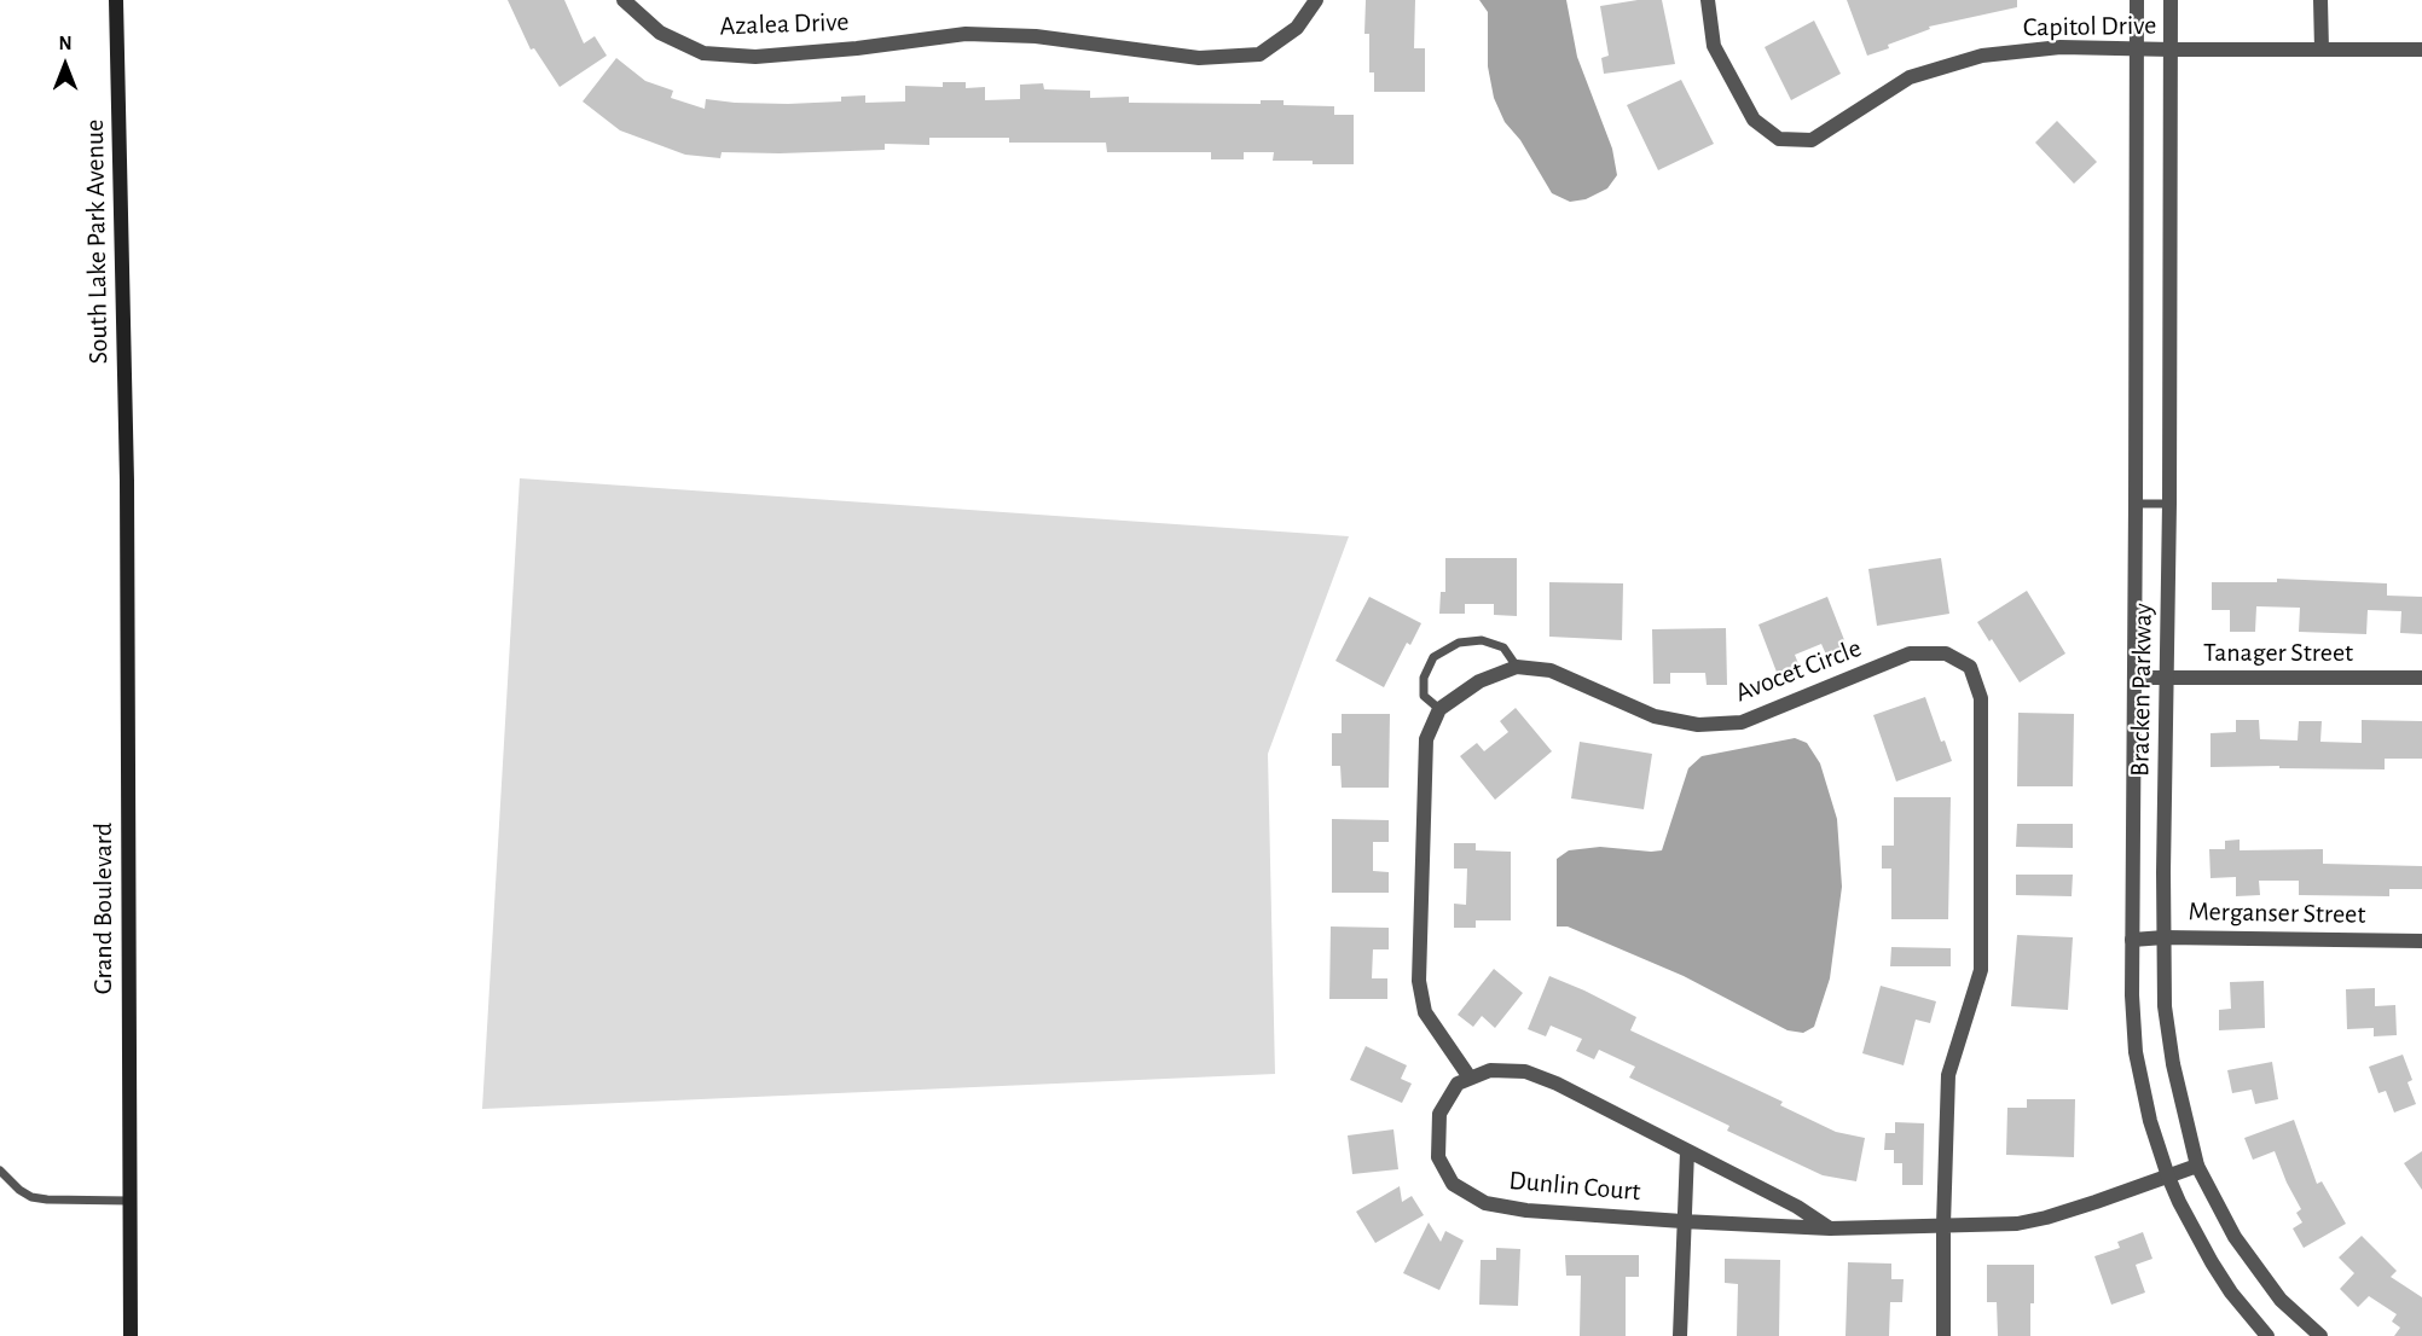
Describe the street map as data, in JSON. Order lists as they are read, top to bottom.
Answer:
{
  "streets": {
    "main road": ["South Lake Park Avenue", "Grand Boulevard"],
    "street": [
      "Azalea Drive",
      "Capitol Drive",
      "Tanager Street",
      "Avocet Circle",
      "Bracken Parkway",
      "Merganser Street",
      "Dunlin Court"
    ]
  },
  "crossings": [
    ["Capitol Drive", "Bracken Parkway"],
    ["South Lake Park Avenue", "Grand Boulevard"],
    ["Tanager Street", "Bracken Parkway"],
    ["Avocet Circle", "Dunlin Court"],
    ["Bracken Parkway", "Merganser Street"],
    ["Bracken Parkway", "Dunlin Court"]
  ],
  "north": "top"
}
